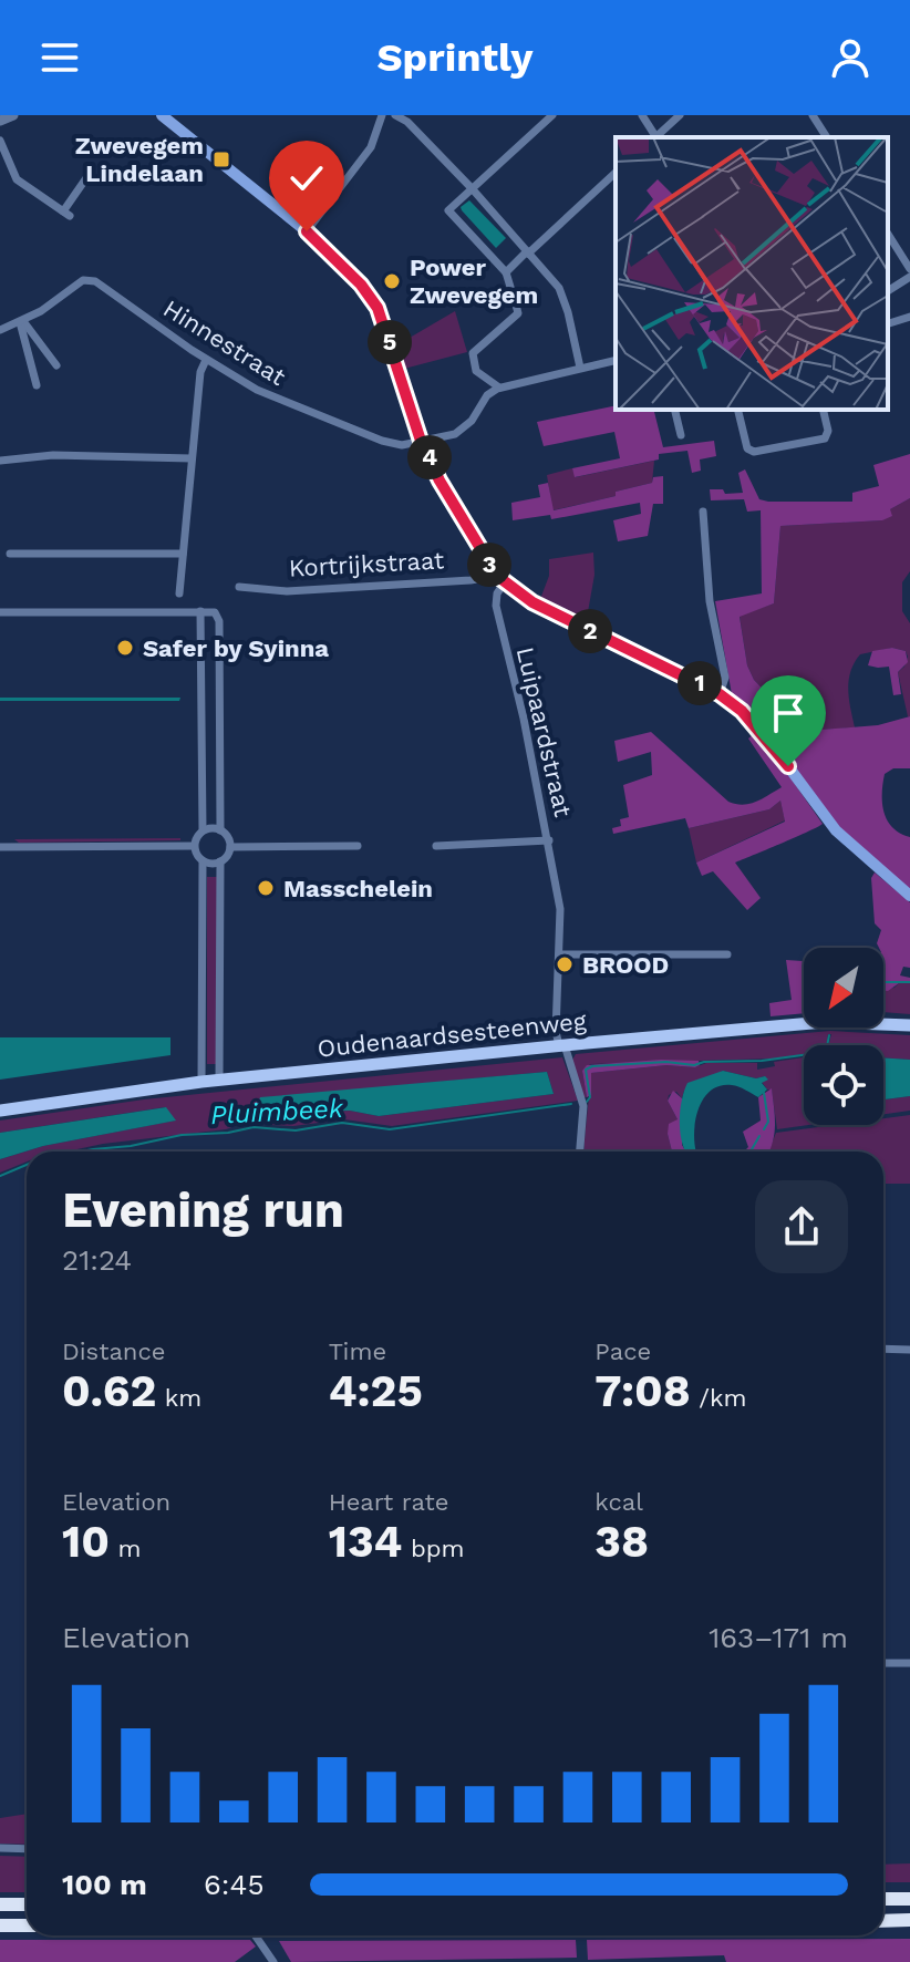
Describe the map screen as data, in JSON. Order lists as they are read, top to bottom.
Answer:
{
  "streets": {
    "main road": ["Kortrijkstraat", "Oudenaardsesteenweg"],
    "street": ["Hinnestraat", "Luipaardstraat"]
  },
  "crossings": [
    ["Hinnestraat", "Kortrijkstraat"],
    ["Kortrijkstraat", "Luipaardstraat"],
    ["Luipaardstraat", "Oudenaardsesteenweg"]
  ],
  "water": ["Pluimbeek"],
  "places": {
    "transit": ["Zwevegem Lindelaan"],
    "other": [
      "Power Zwevegem",
      "Safer by Syinna",
      "Masschelein",
      "BROOD"
    ]
  },
  "north": "bottom left",
  "page": {
    "header": "Sprintly",
    "pins": [
      "5",
      "4",
      "3",
      "2",
      "1"
    ],
    "heading": ["Evening run", "21:24"],
    "stats": [
      ["Distance", "0.62 km"],
      ["Time", "4:25"],
      ["Pace", "7:08 /km"],
      ["Elevation", "10 m"],
      ["Heart rate", "134 bpm"],
      ["kcal", "38"]
    ],
    "chart": ["Elevation", "163–171 m"],
    "list": [
      {
        "name": "100 m",
        "note": "6:45"
      }
    ]
  }
}
